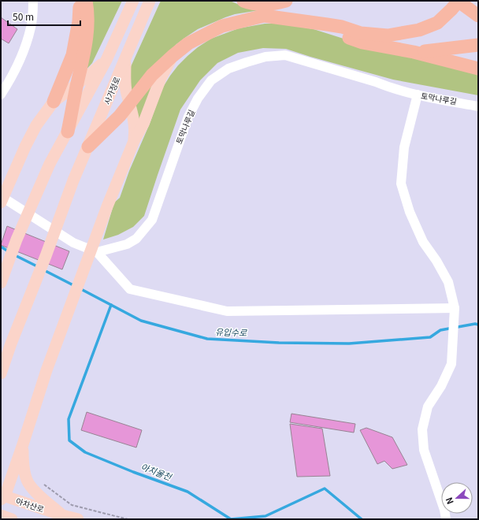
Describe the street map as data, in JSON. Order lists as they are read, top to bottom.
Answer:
{
  "streets": {
    "main road": ["사가정로", "아차산로"],
    "street": ["토막나루길"]
  },
  "water": ["유입수로", "아치울천"],
  "scale_bar": "50 m",
  "north": "left"
}
